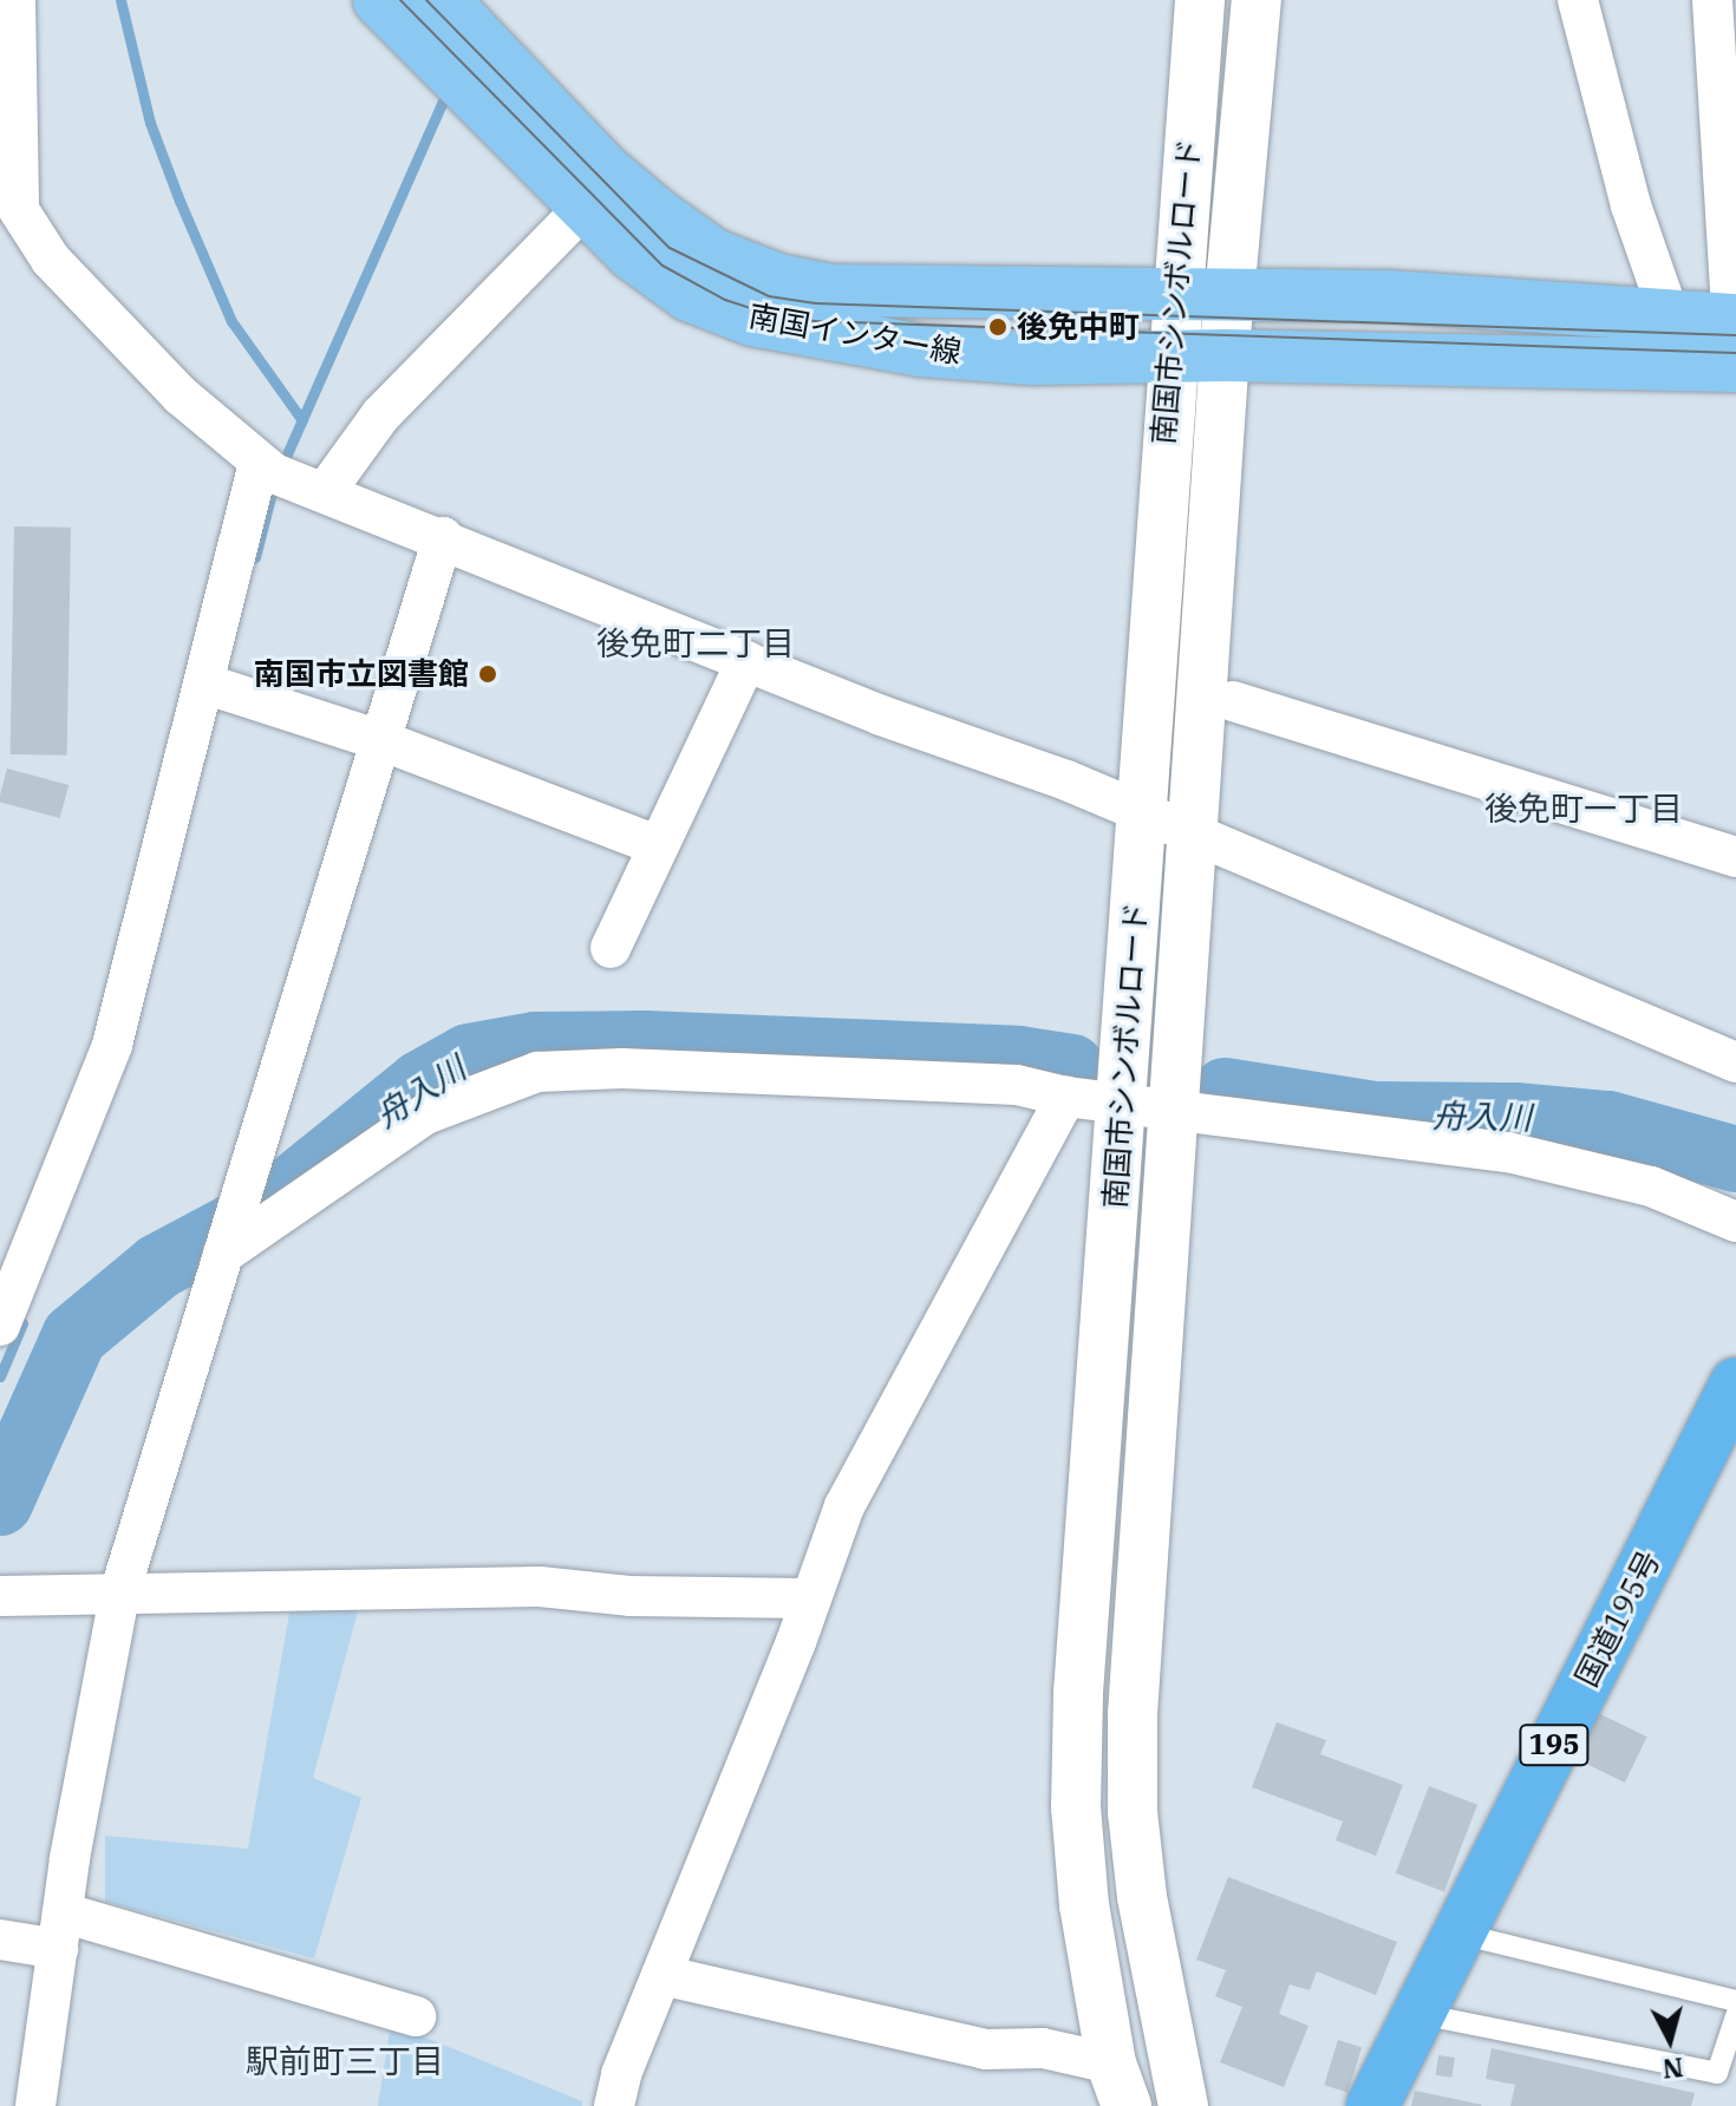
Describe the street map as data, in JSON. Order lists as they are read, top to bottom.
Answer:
{
  "streets": {
    "highway": ["国道195号", "195"],
    "main road": ["南国インター線"],
    "street": ["南国市シンボルロード"]
  },
  "crossings": [
    ["南国市シンボルロード", "南国インター線"]
  ],
  "districts": ["後免町二丁目", "後免町一丁目", "駅前町三丁目"],
  "water": ["舟入川"],
  "places": ["後免中町", "南国市立図書館"],
  "north": "bottom"
}
